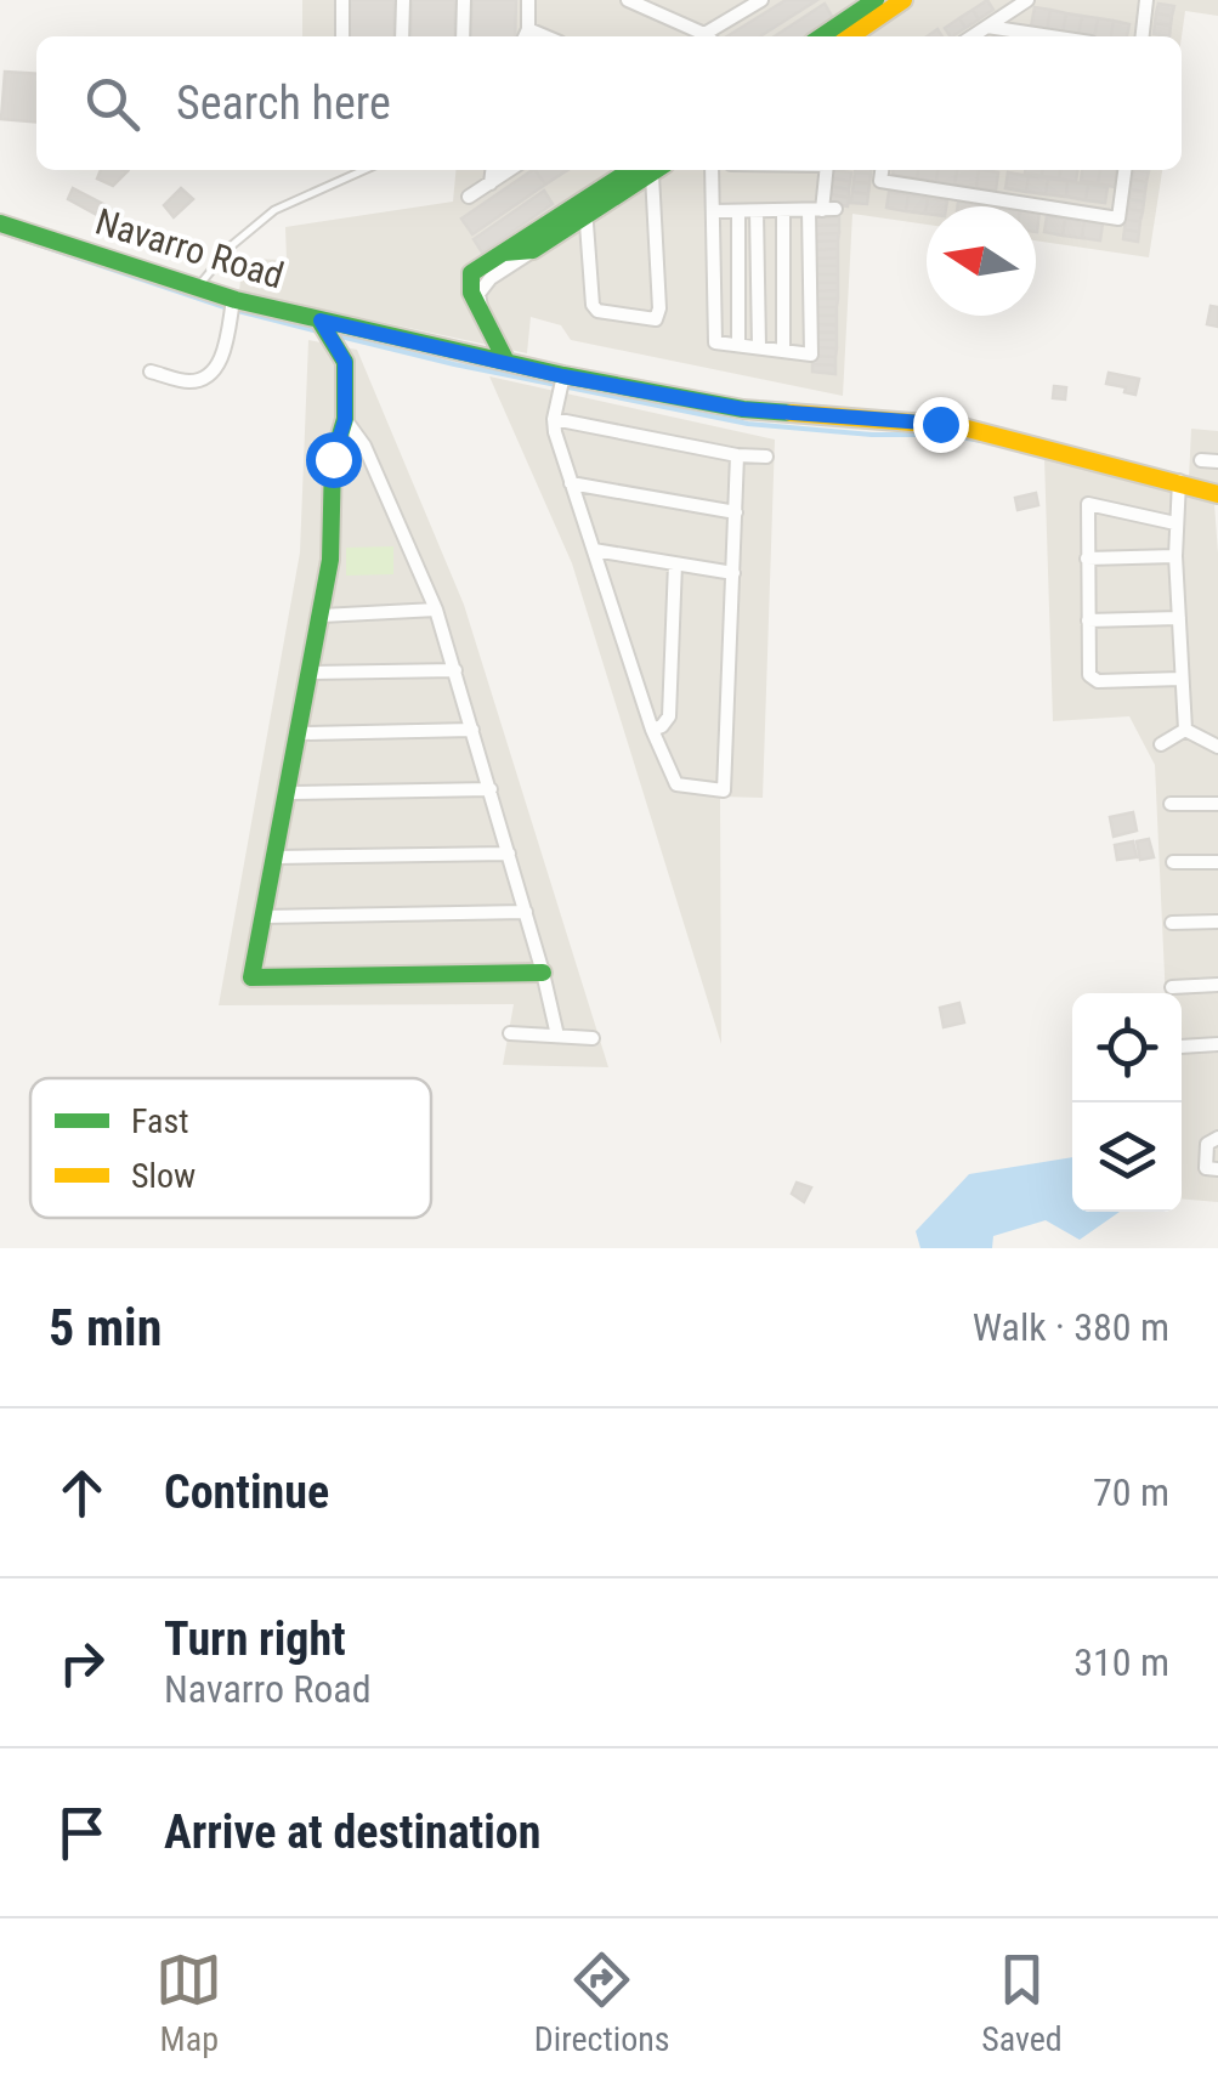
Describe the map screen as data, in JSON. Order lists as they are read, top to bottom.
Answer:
{
  "streets": {
    "street": ["Navarro Road"]
  },
  "legend": ["Fast", "Slow"],
  "north": "left",
  "page": {
    "search": "Search here",
    "heading": ["5 min", "Walk · 380 m"],
    "list": [
      ["Continue", "70 m"],
      ["Turn right", "Navarro Road", "310 m"],
      "Arrive at destination"
    ],
    "nav": ["Map", "Directions", "Saved"]
  }
}
